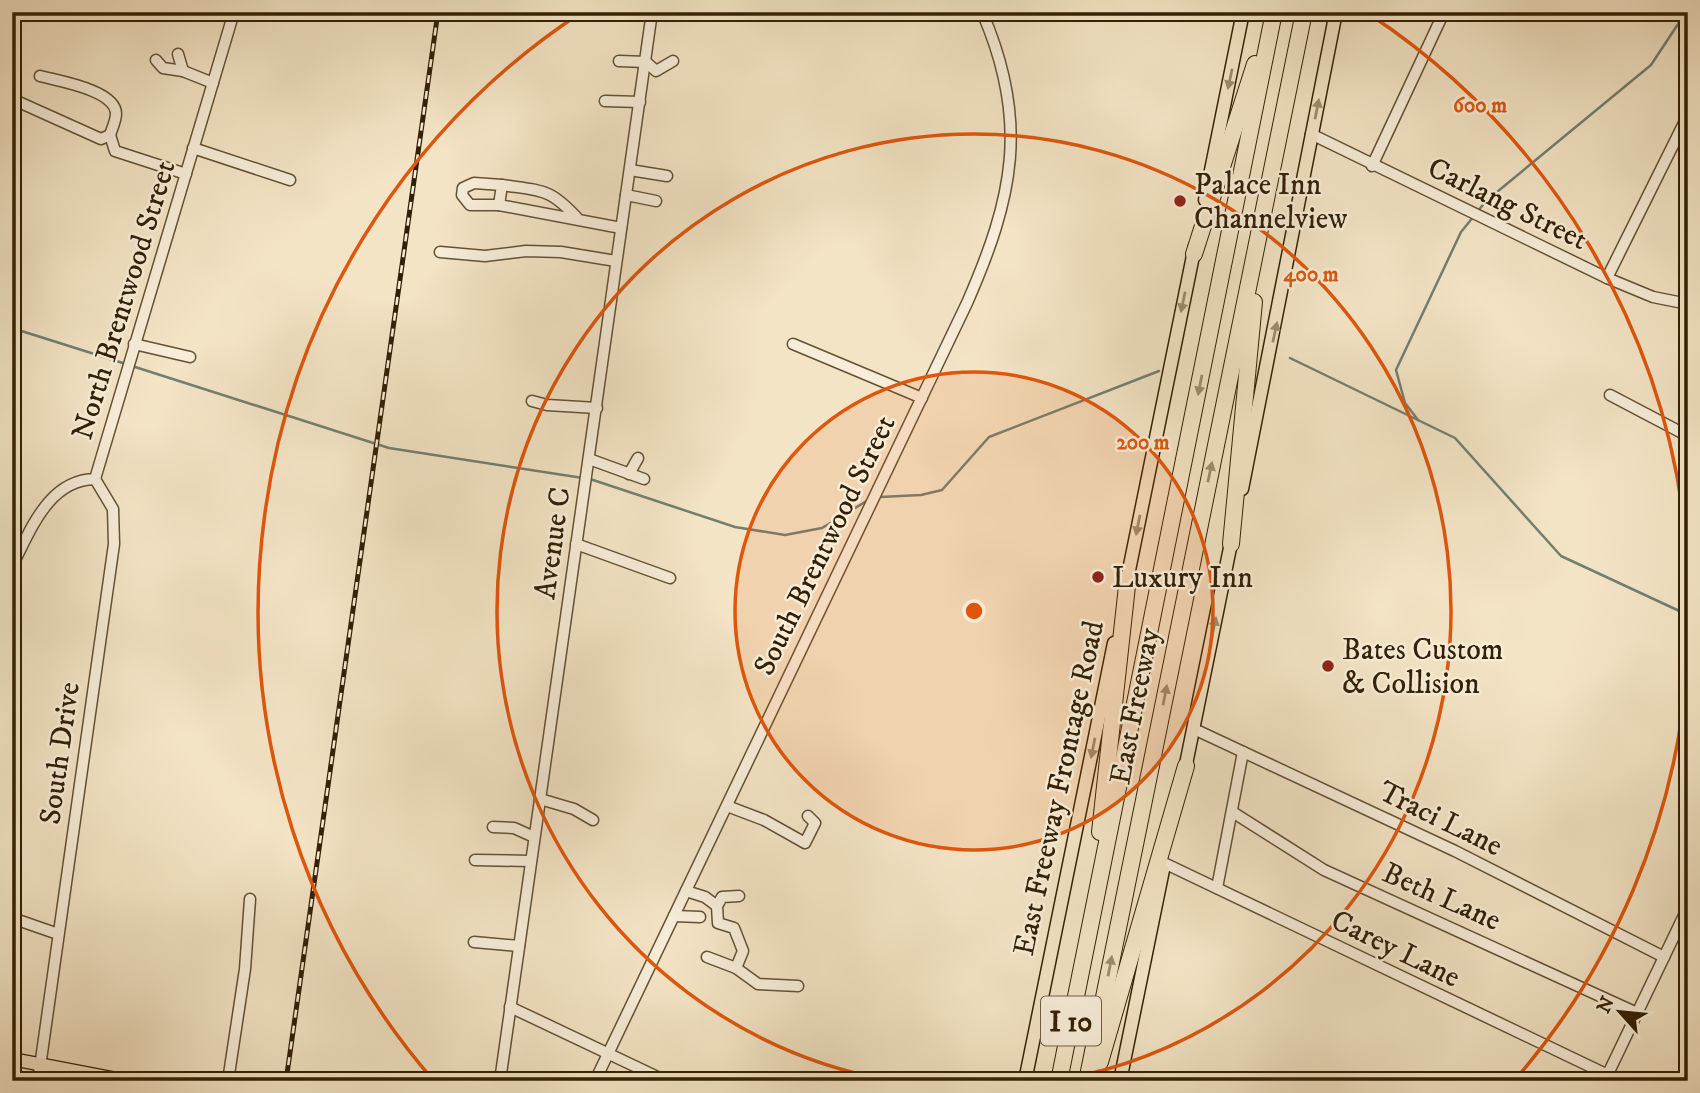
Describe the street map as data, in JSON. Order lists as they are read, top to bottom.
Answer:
{
  "streets": {
    "highway": ["East Freeway", "I 10"],
    "main road": ["East Freeway Frontage Road"],
    "street": [
      "Carlang Street",
      "North Brentwood Street",
      "Avenue C",
      "South Brentwood Street",
      "South Drive",
      "Traci Lane",
      "Beth Lane",
      "Carey Lane"
    ]
  },
  "crossings": [
    ["North Brentwood Street", "South Drive"]
  ],
  "places": ["Palace Inn Channelview", "Luxury Inn", "Bates Custom & Collision"],
  "north": "top left",
  "rings": ["600 m", "400 m", "200 m"]
}
